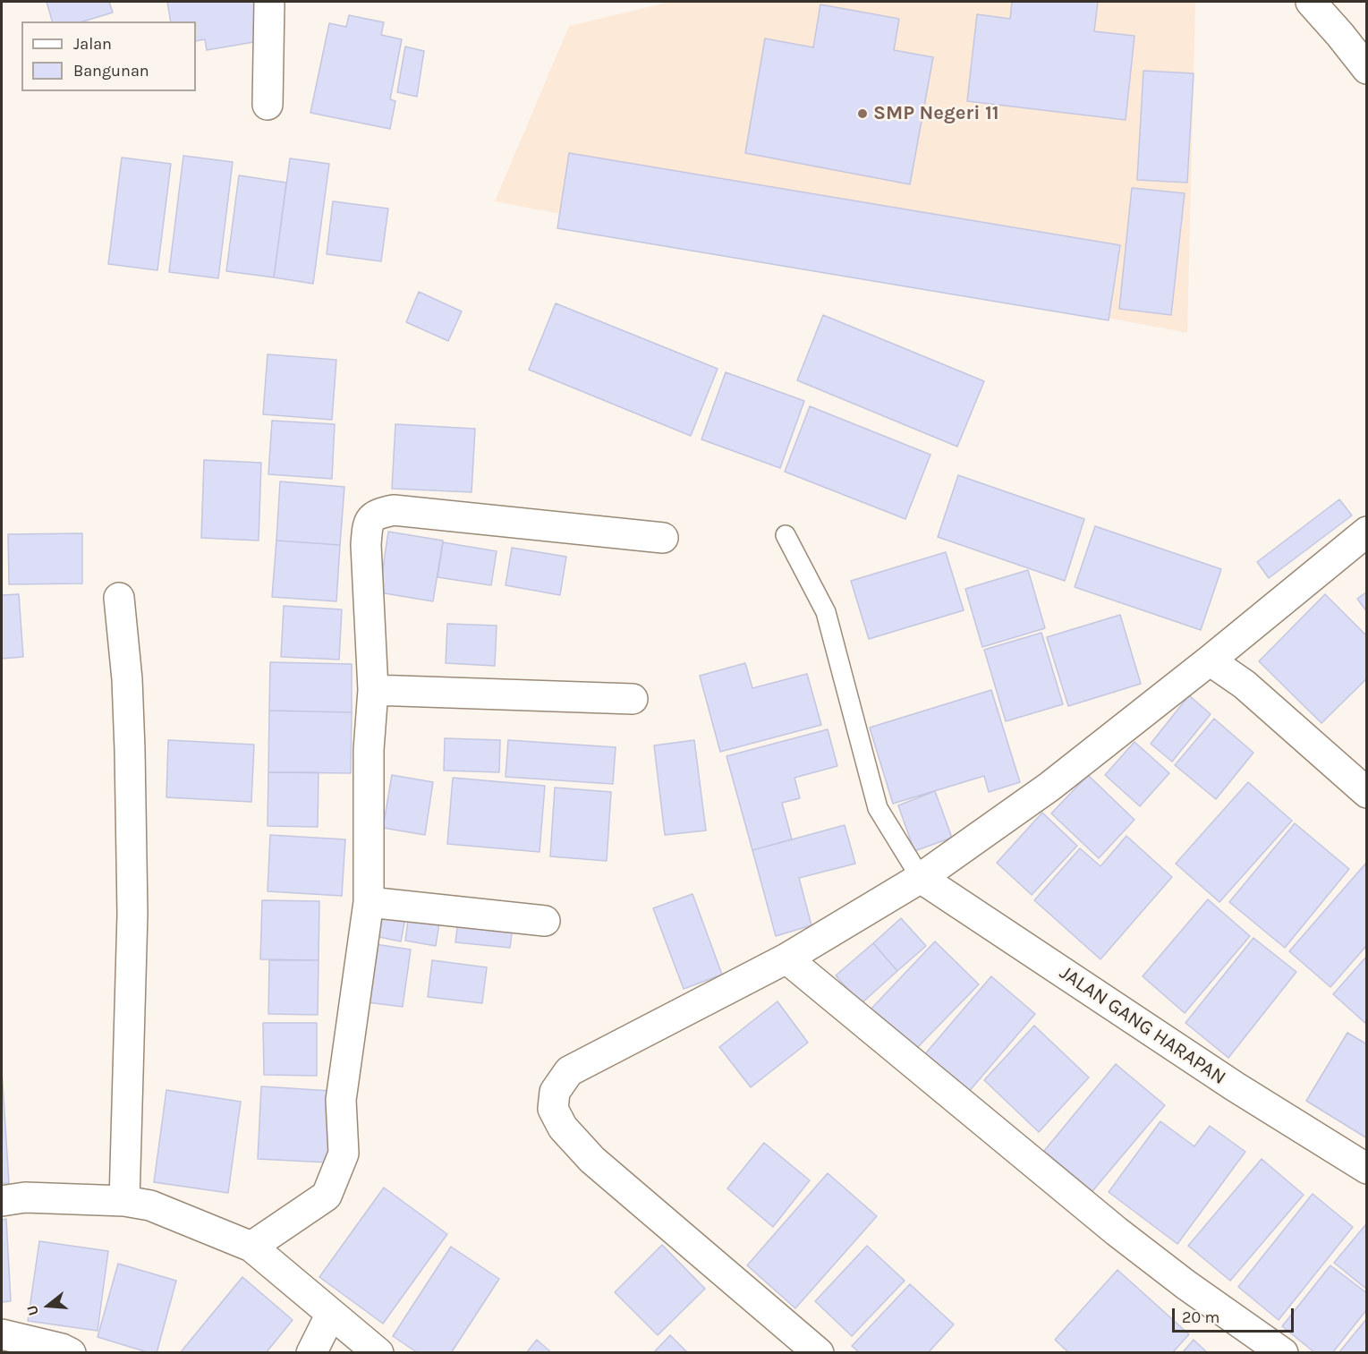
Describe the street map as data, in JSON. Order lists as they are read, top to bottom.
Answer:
{
  "streets": {
    "street": ["JALAN GANG HARAPAN"]
  },
  "places": ["SMP Negeri 11"],
  "legend": ["Jalan", "Bangunan"],
  "scale_bar": "20 m",
  "north": "left"
}
